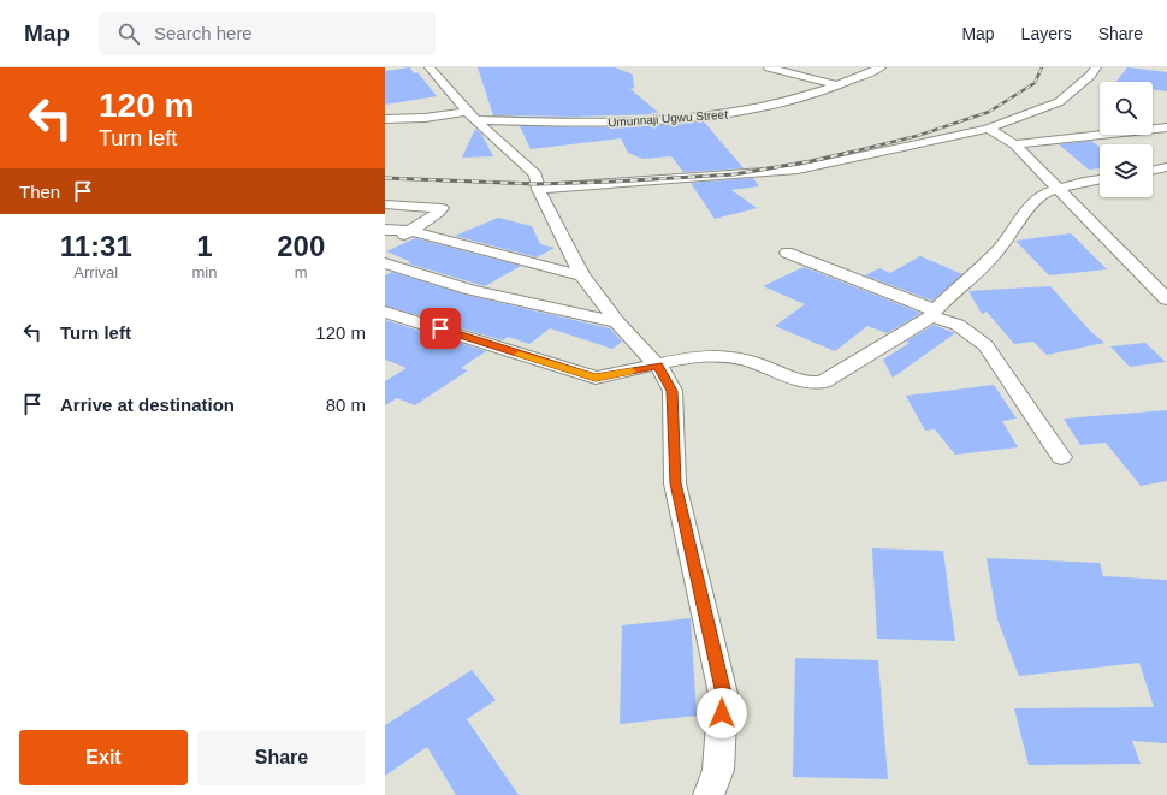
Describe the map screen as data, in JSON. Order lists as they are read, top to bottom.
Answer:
{
  "streets": {
    "street": ["Umunnaji Ugwu Street"]
  },
  "page": {
    "header": "Map",
    "search": "Search here",
    "nav": ["Map", "Layers", "Share"],
    "turn": ["120 m", "Turn left"],
    "then": "Then",
    "eta": [
      "11:31",
      "Arrival",
      "1",
      "min",
      "200",
      "m"
    ],
    "list": [
      {
        "name": "Turn left",
        "value": "120 m"
      },
      {
        "name": "Arrive at destination",
        "value": "80 m"
      }
    ],
    "buttons": ["Exit", "Share"]
  }
}
